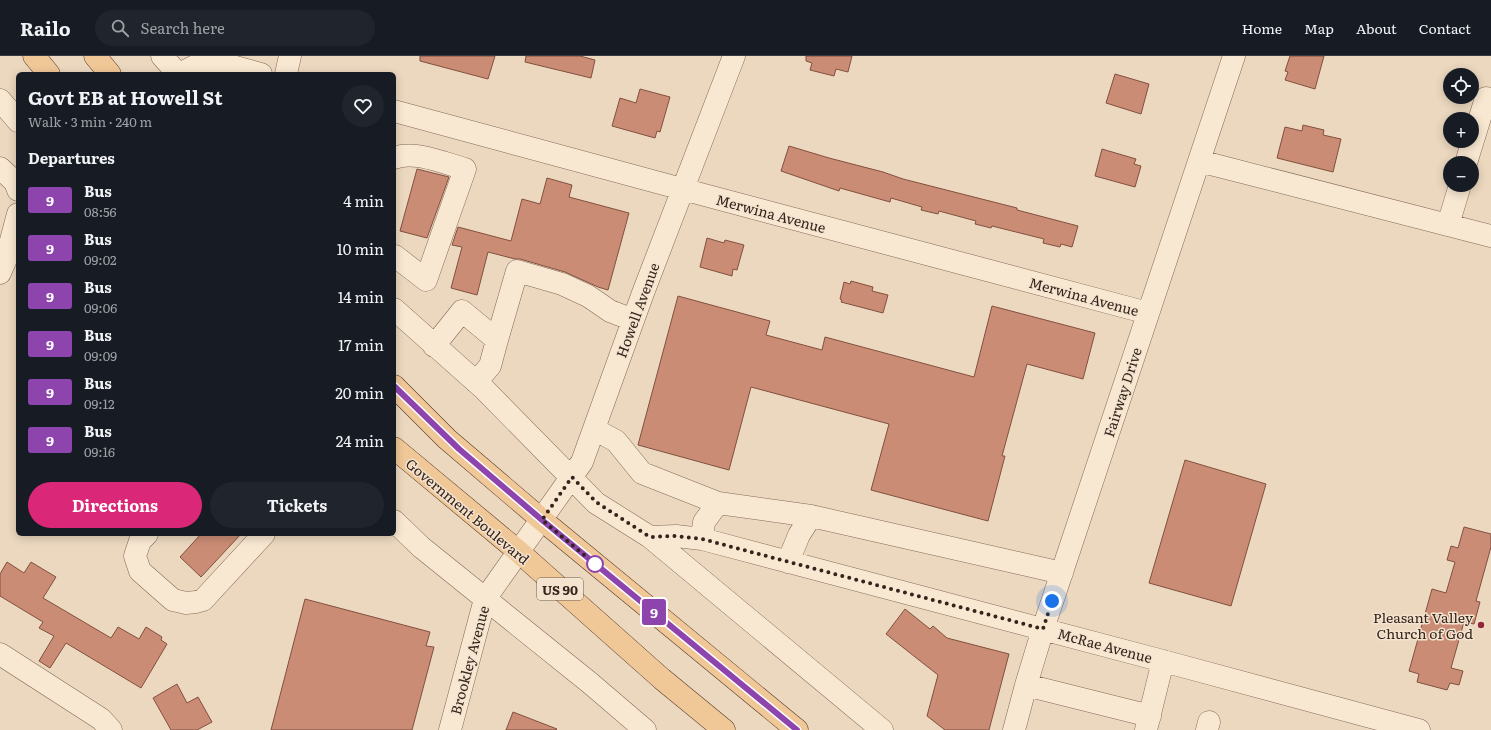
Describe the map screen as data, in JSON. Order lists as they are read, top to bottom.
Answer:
{
  "streets": {
    "main road": ["Government Boulevard", "US 90"],
    "street": [
      "Merwina Avenue",
      "Howell Avenue",
      "Fairway Drive",
      "McRae Avenue",
      "Brookley Avenue"
    ]
  },
  "crossings": [
    ["Merwina Avenue", "Howell Avenue"],
    ["Merwina Avenue", "Fairway Drive"],
    ["Howell Avenue", "Government Boulevard"],
    ["Howell Avenue", "US 90"],
    ["Howell Avenue", "Brookley Avenue"],
    ["Fairway Drive", "McRae Avenue"],
    ["Government Boulevard", "Brookley Avenue"]
  ],
  "places": ["Pleasant Valley Church of God"],
  "lines": ["bus line 9"],
  "page": {
    "header": "Railo",
    "search": "Search here",
    "nav": [
      "Home",
      "Map",
      "About",
      "Contact"
    ],
    "on_map": "9",
    "map_buttons": ["+", "−"],
    "heading": [
      ["Govt EB at Howell St", "Walk · 3 min · 240 m"],
      "Departures"
    ],
    "list": [
      {
        "mark": "9",
        "name": "Bus",
        "note": "08:56",
        "value": "4 min"
      },
      {
        "mark": "9",
        "name": "Bus",
        "note": "09:02",
        "value": "10 min"
      },
      {
        "mark": "9",
        "name": "Bus",
        "note": "09:06",
        "value": "14 min"
      },
      {
        "mark": "9",
        "name": "Bus",
        "note": "09:09",
        "value": "17 min"
      },
      {
        "mark": "9",
        "name": "Bus",
        "note": "09:12",
        "value": "20 min"
      },
      {
        "mark": "9",
        "name": "Bus",
        "note": "09:16",
        "value": "24 min"
      }
    ],
    "buttons": ["Directions", "Tickets"]
  }
}
